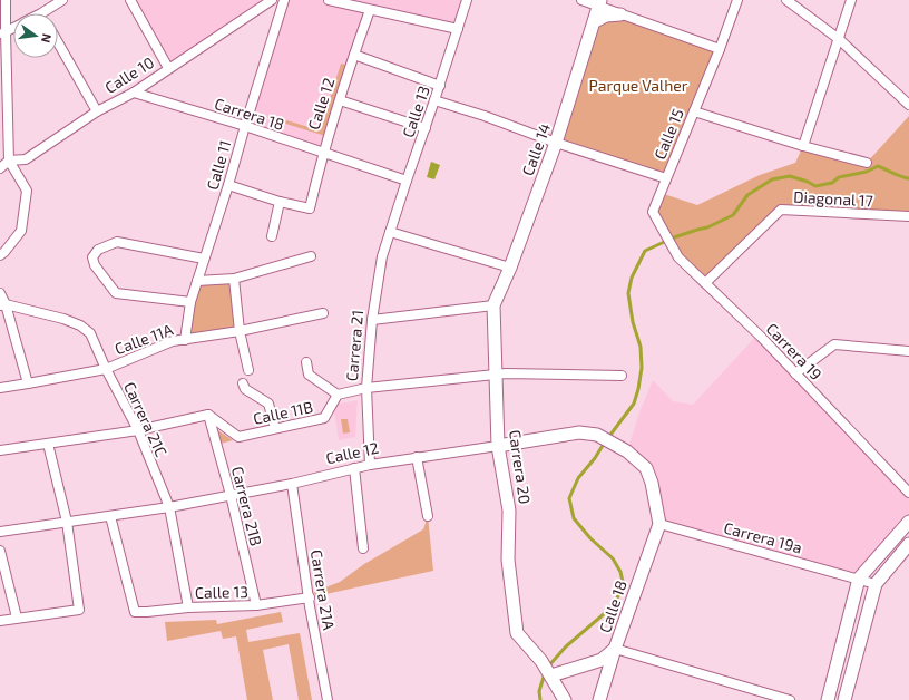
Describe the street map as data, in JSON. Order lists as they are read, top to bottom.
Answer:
{
  "streets": {
    "street": [
      "Calle 10",
      "Calle 12",
      "Calle 13",
      "Carrera 18",
      "Calle 15",
      "Calle 14",
      "Calle 11",
      "Diagonal 17",
      "Calle 11A",
      "Carrera 21",
      "Carrera 19",
      "Calle 11B",
      "Carrera 21C",
      "Carrera 20",
      "Carrera 21B",
      "Carrera 19a",
      "Carrera 21A",
      "Calle 18"
    ]
  },
  "crossings": [
    ["Calle 10", "Carrera 18"],
    ["Calle 12", "Calle 13"],
    ["Calle 12", "Carrera 18"],
    ["Calle 12", "Carrera 21"],
    ["Calle 12", "Carrera 21C"],
    ["Calle 12", "Carrera 20"],
    ["Calle 12", "Carrera 21B"],
    ["Calle 12", "Carrera 19a"],
    ["Calle 12", "Carrera 21A"],
    ["Calle 12", "Calle 18"],
    ["Calle 13", "Carrera 18"],
    ["Calle 13", "Carrera 21"],
    ["Calle 13", "Carrera 21C"],
    ["Calle 13", "Carrera 21B"],
    ["Calle 13", "Carrera 21A"],
    ["Carrera 18", "Calle 11"],
    ["Calle 15", "Carrera 19"],
    ["Calle 14", "Carrera 20"],
    ["Calle 11", "Calle 11A"],
    ["Diagonal 17", "Carrera 19"],
    ["Calle 11A", "Carrera 21C"],
    ["Calle 11B", "Carrera 21B"],
    ["Carrera 19a", "Calle 18"]
  ],
  "parks": ["Parque Valher"],
  "north": "right"
}
